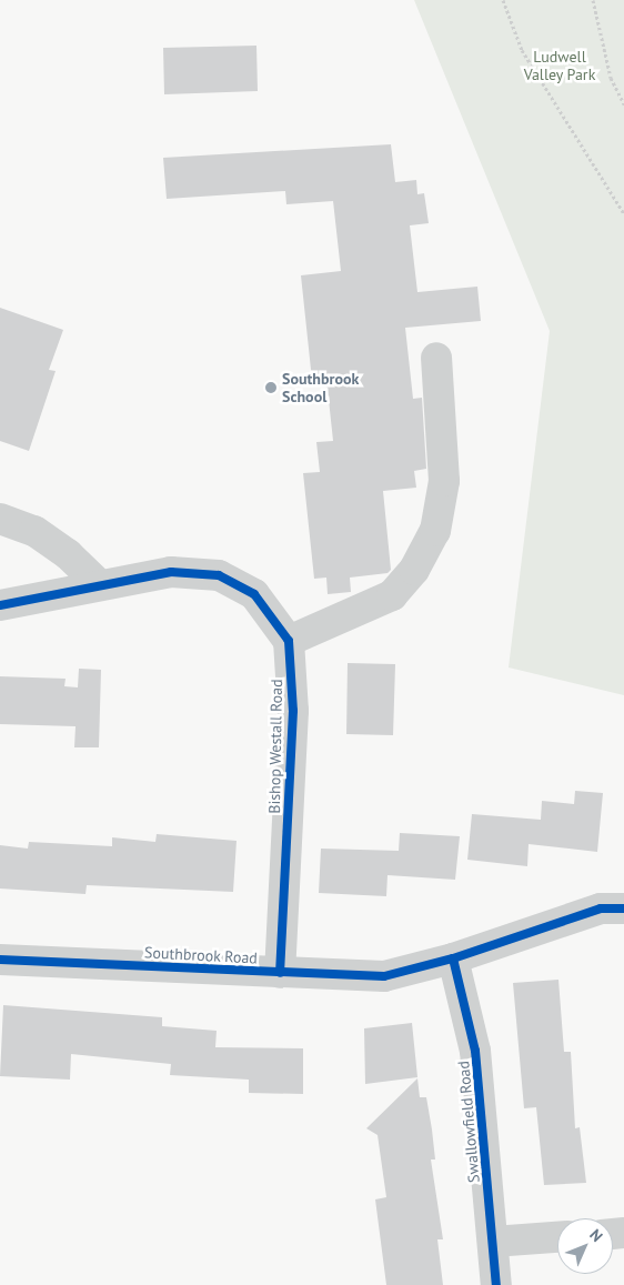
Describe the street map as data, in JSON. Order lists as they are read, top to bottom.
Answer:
{
  "streets": {
    "street": ["Bishop Westall Road", "Southbrook Road", "Swallowfield Road"]
  },
  "crossings": [
    ["Bishop Westall Road", "Southbrook Road"],
    ["Southbrook Road", "Swallowfield Road"]
  ],
  "parks": ["Ludwell Valley Park"],
  "places": ["Southbrook School"],
  "north": "top right"
}
